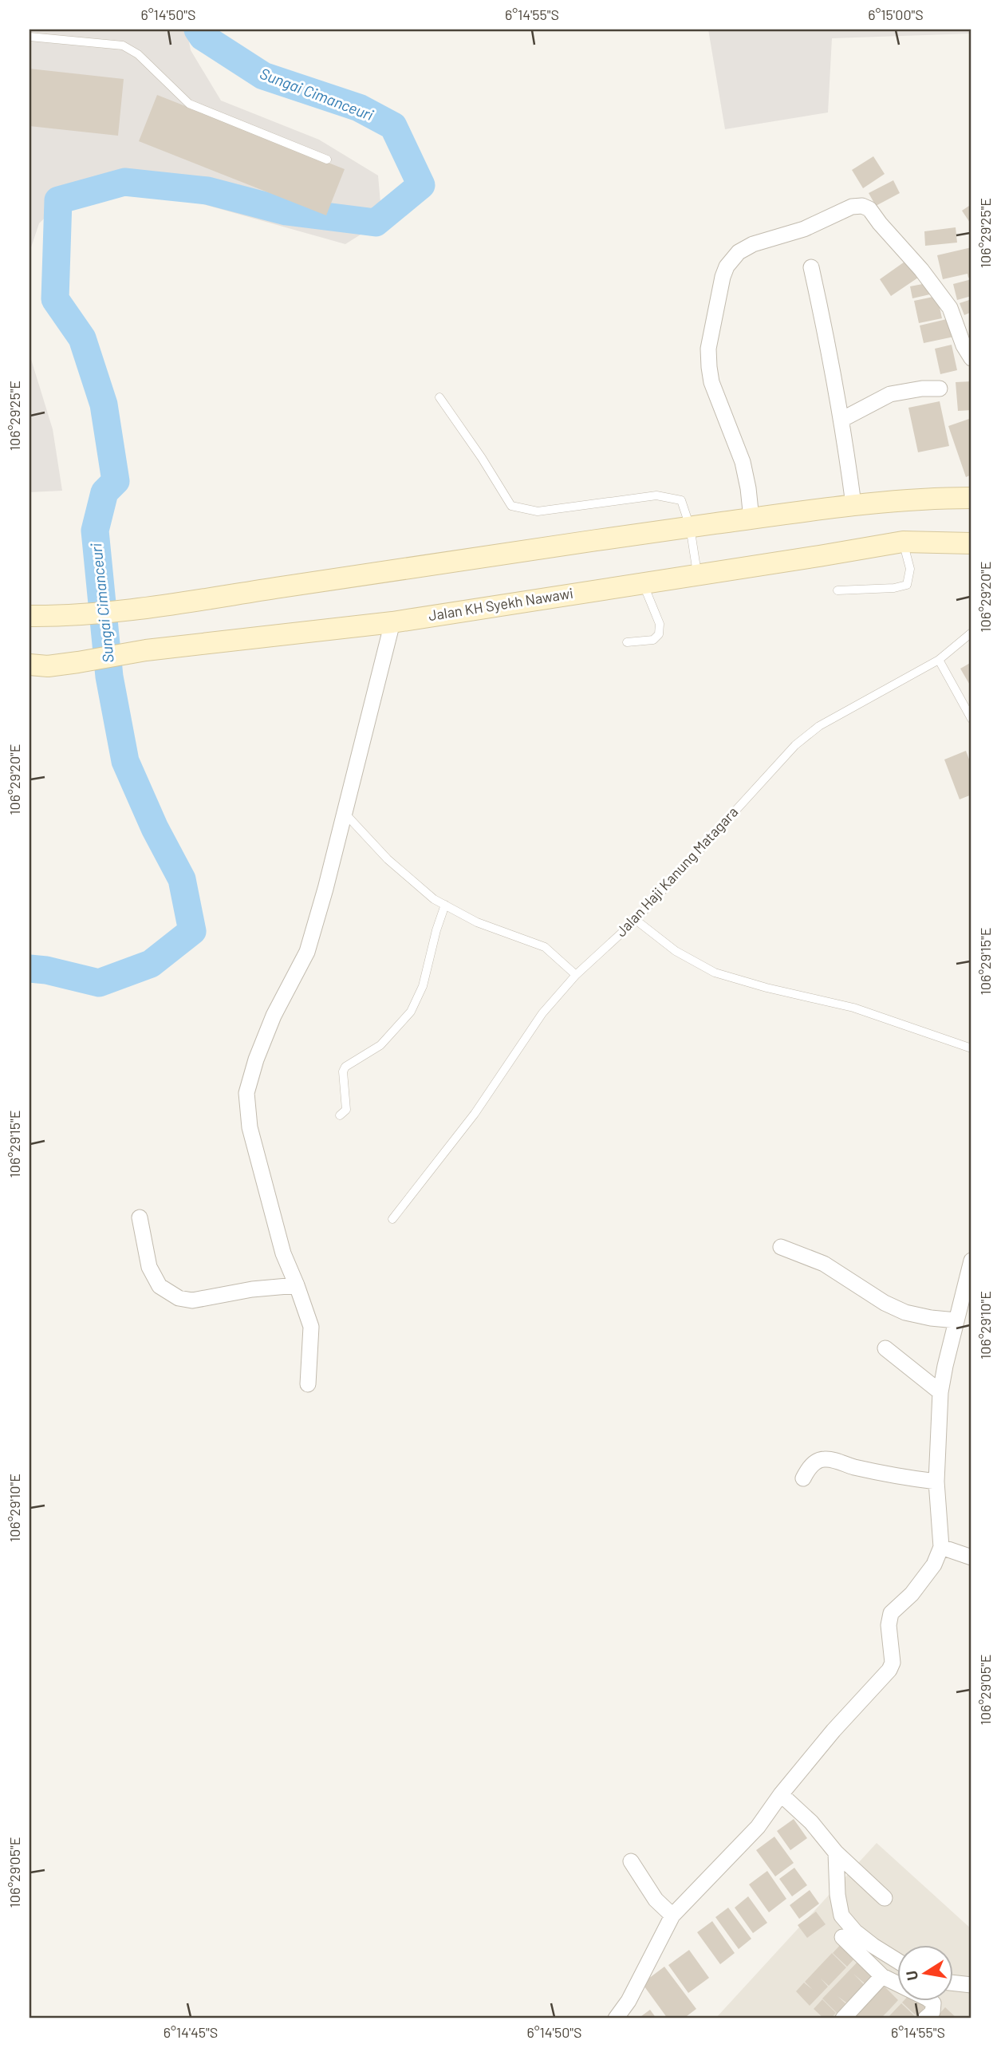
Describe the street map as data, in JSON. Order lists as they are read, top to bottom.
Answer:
{
  "streets": {
    "main road": ["Jalan KH Syekh Nawawi"],
    "lane": ["Jalan Haji Kanung Matagara"]
  },
  "water": ["Sungai Cimanceuri"],
  "north": "left",
  "coordinates": [
    "6°14'50\"S",
    "6°14'55\"S",
    "6°15'00\"S",
    "106°29'25\"E",
    "106°29'20\"E",
    "106°29'15\"E",
    "106°29'10\"E",
    "106°29'05\"E",
    "6°14'45\"S"
  ]
}
